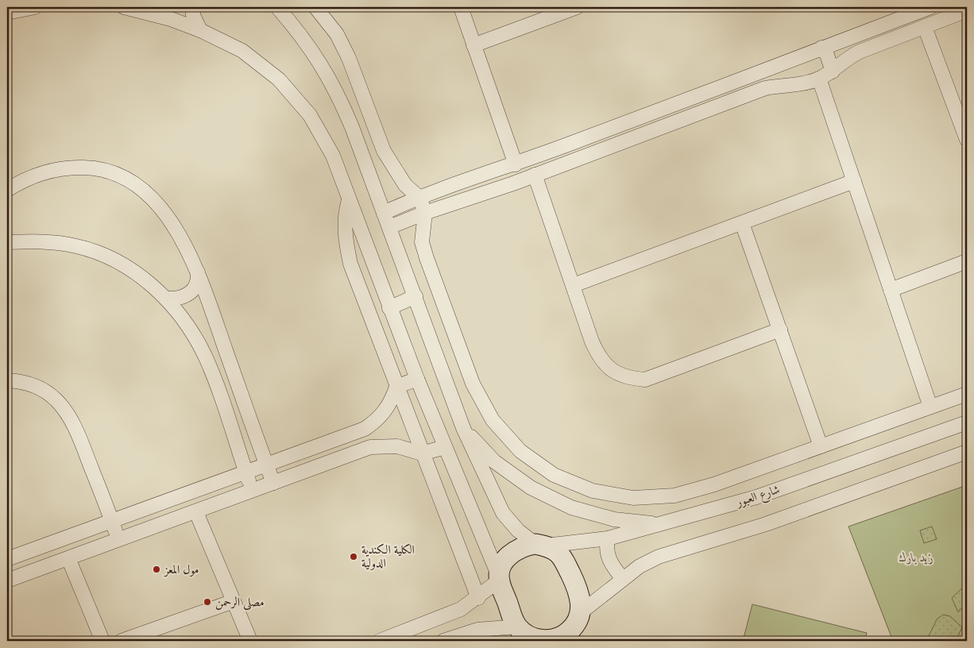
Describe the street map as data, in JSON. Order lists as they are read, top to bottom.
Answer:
{
  "streets": {
    "street": ["شارع العبور"]
  },
  "parks": ["زيد بارك"],
  "places": ["الكلية الكندية الدولية", "مول المعز", "مصلى الرحمن"]
}
